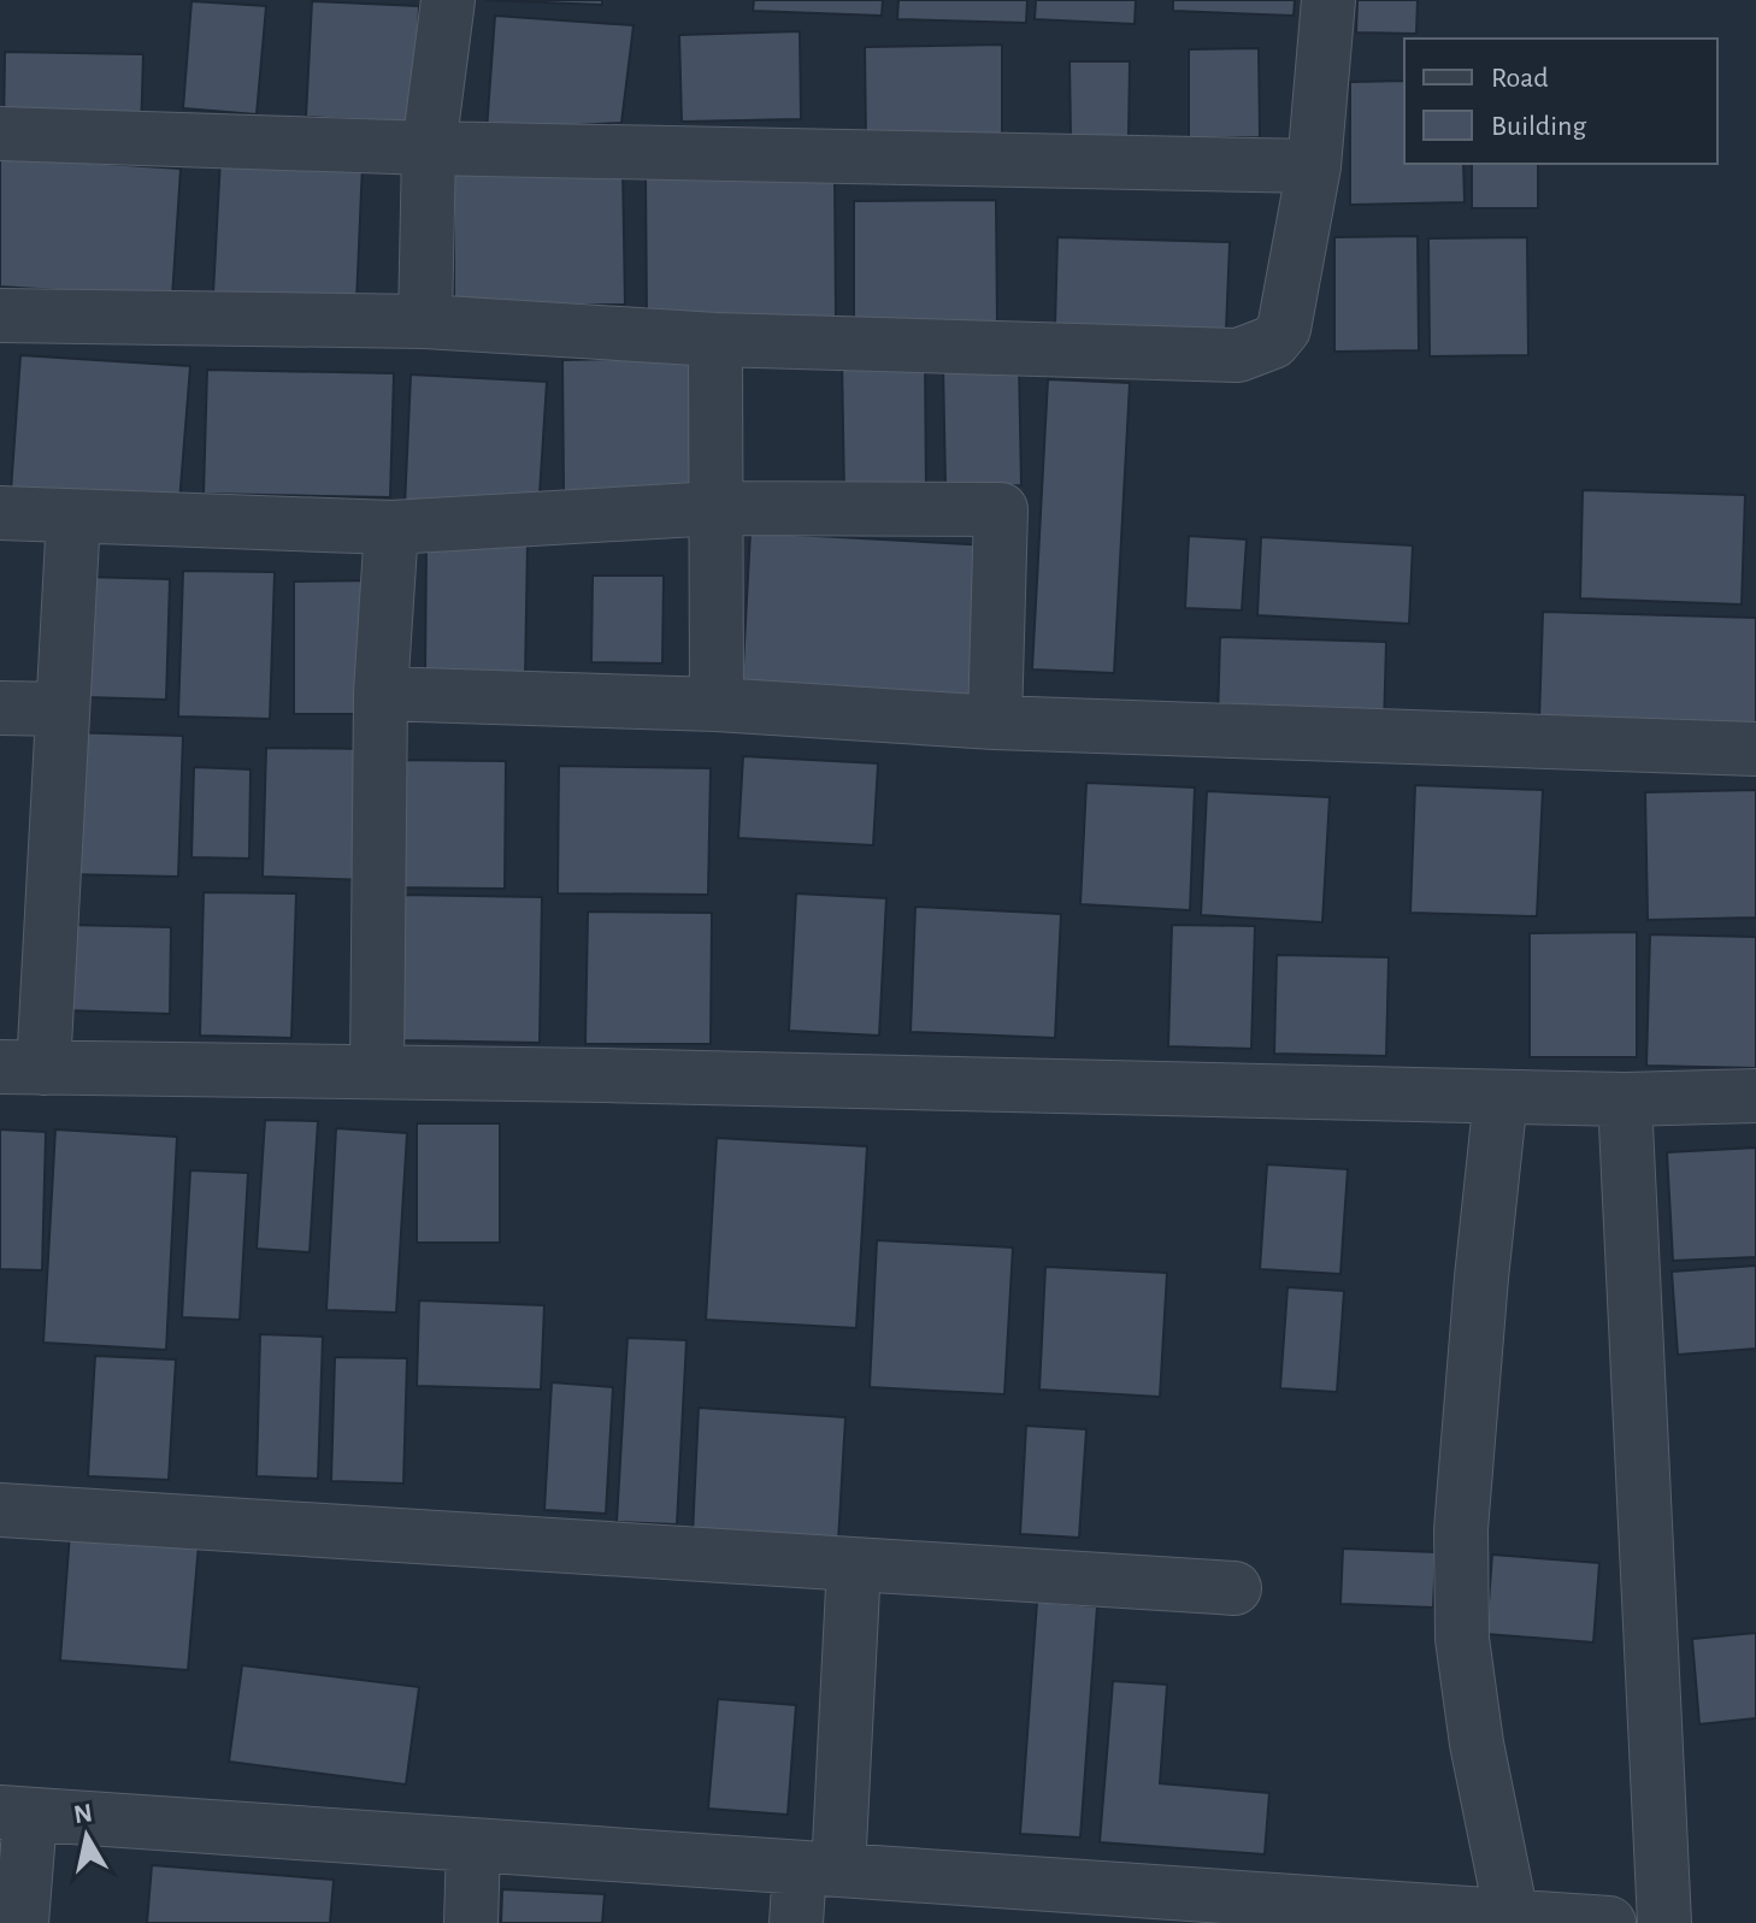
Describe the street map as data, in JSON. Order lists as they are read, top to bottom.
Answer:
{
  "legend": ["Road", "Building"],
  "north": "top"
}
